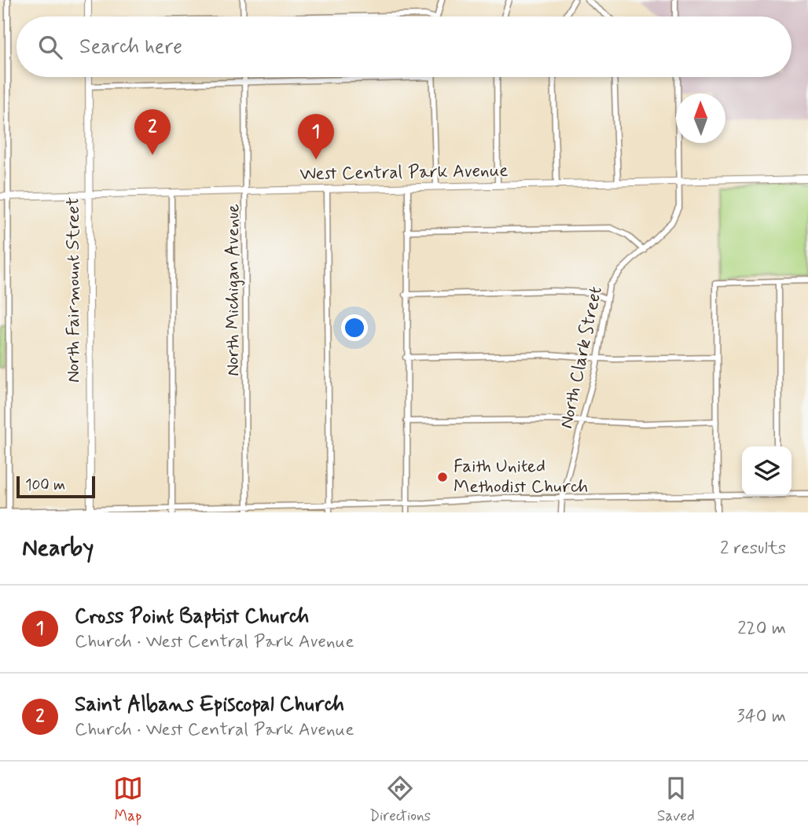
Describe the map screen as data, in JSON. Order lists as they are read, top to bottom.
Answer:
{
  "streets": {
    "street": [
      "West Central Park Avenue",
      "North Fairmount Street",
      "North Michigan Avenue",
      "North Clark Street"
    ]
  },
  "crossings": [
    ["West Central Park Avenue", "North Fairmount Street"],
    ["West Central Park Avenue", "North Michigan Avenue"],
    ["West Central Park Avenue", "North Clark Street"]
  ],
  "places": ["Faith United Methodist Church"],
  "scale_bar": "100 m",
  "north": "top",
  "page": {
    "search": "Search here",
    "pins": ["2", "1"],
    "scale": "100 m",
    "heading": ["Nearby", "2 results"],
    "list": [
      {
        "mark": "1",
        "name": "Cross Point Baptist Church",
        "note": "Church · West Central Park Avenue",
        "value": "220 m"
      },
      {
        "mark": "2",
        "name": "Saint Albans Episcopal Church",
        "note": "Church · West Central Park Avenue",
        "value": "340 m"
      }
    ],
    "nav": ["Map", "Directions", "Saved"]
  }
}
